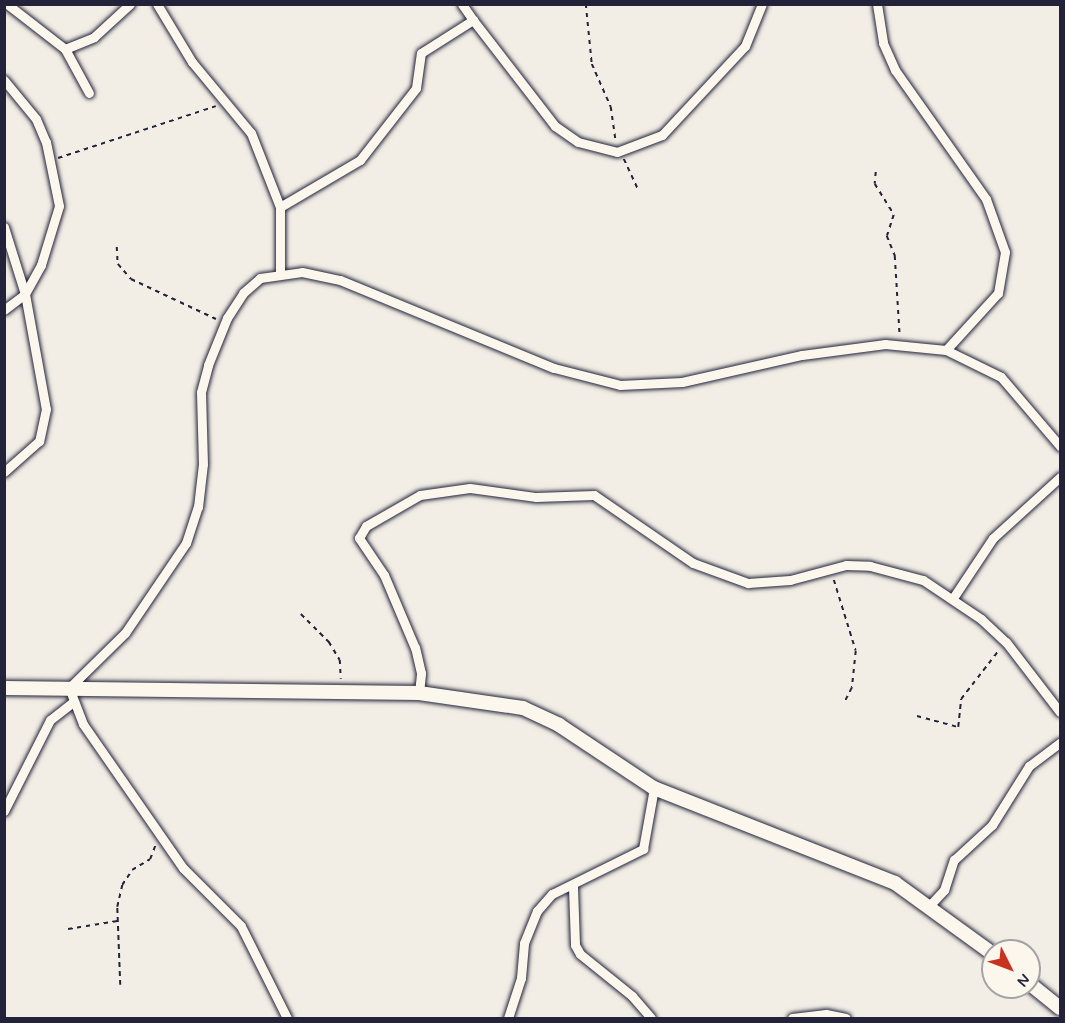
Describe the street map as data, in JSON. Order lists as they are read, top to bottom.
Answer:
{
  "north": "bottom right"
}
